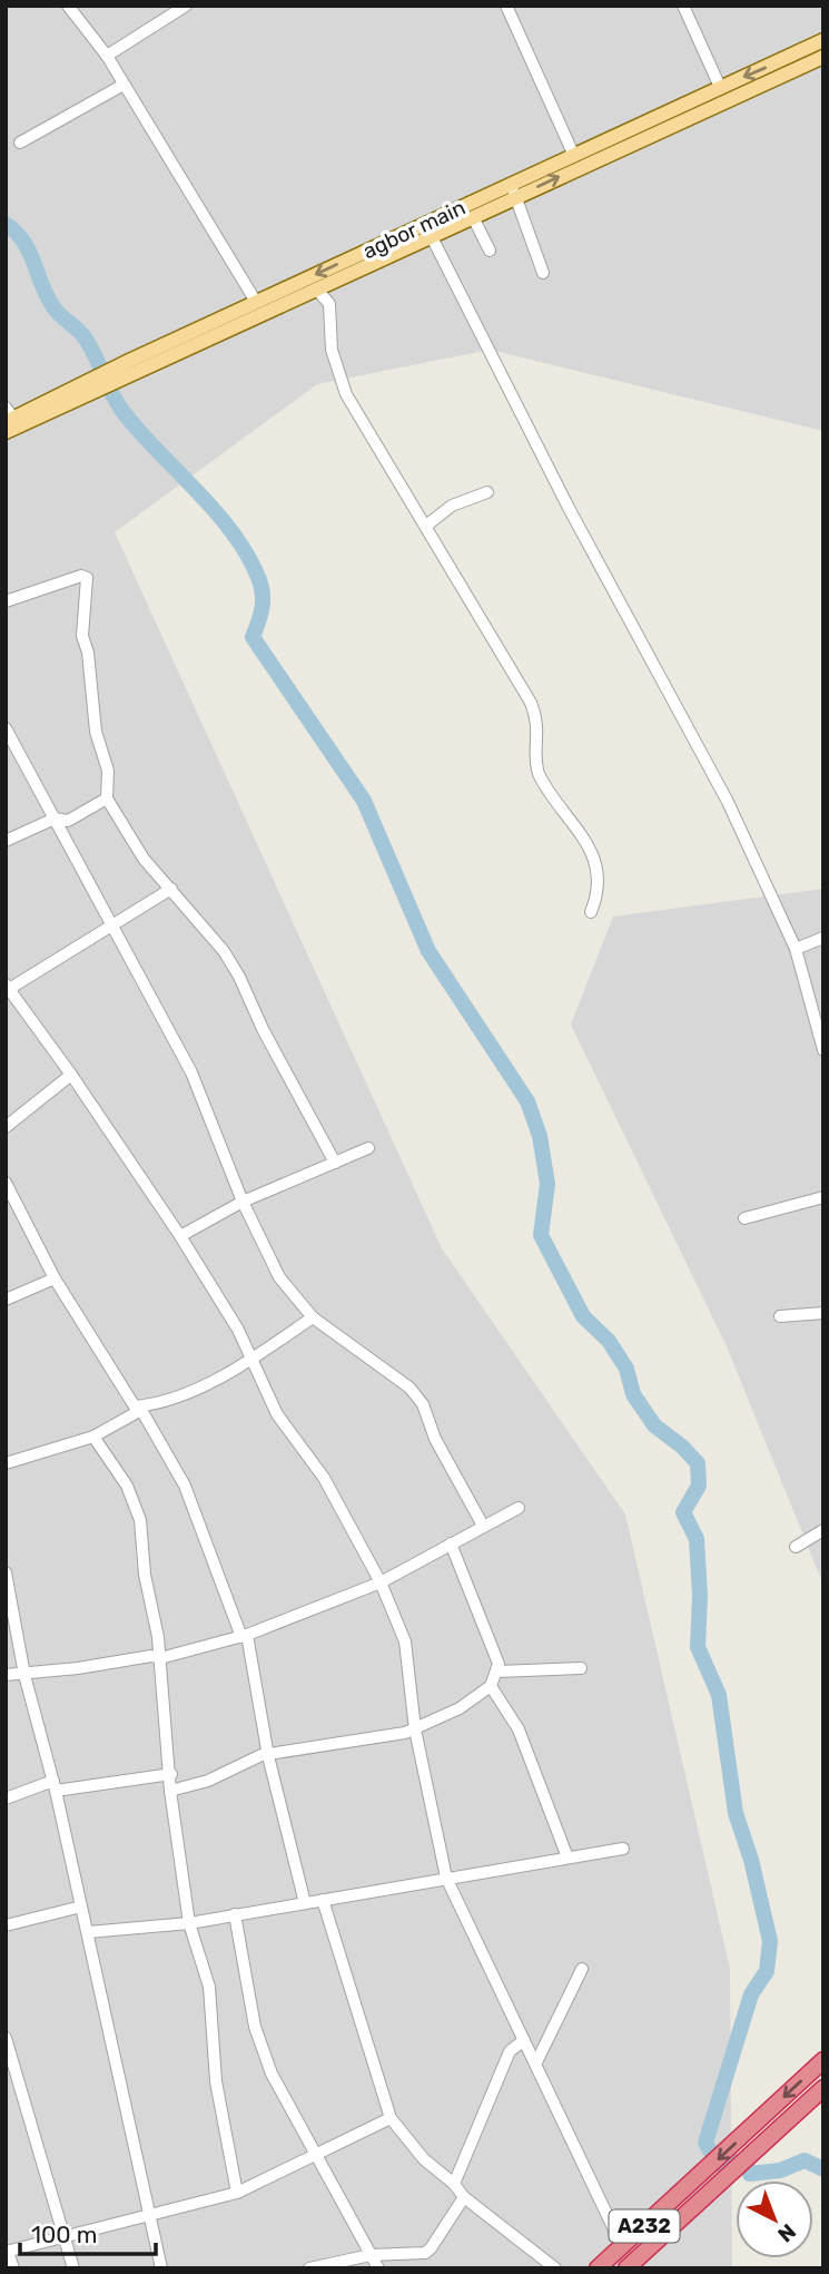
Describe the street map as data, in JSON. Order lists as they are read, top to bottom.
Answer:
{
  "streets": {
    "highway": ["A232"],
    "main road": ["agbor main"]
  },
  "scale_bar": "100 m",
  "north": "bottom right"
}
